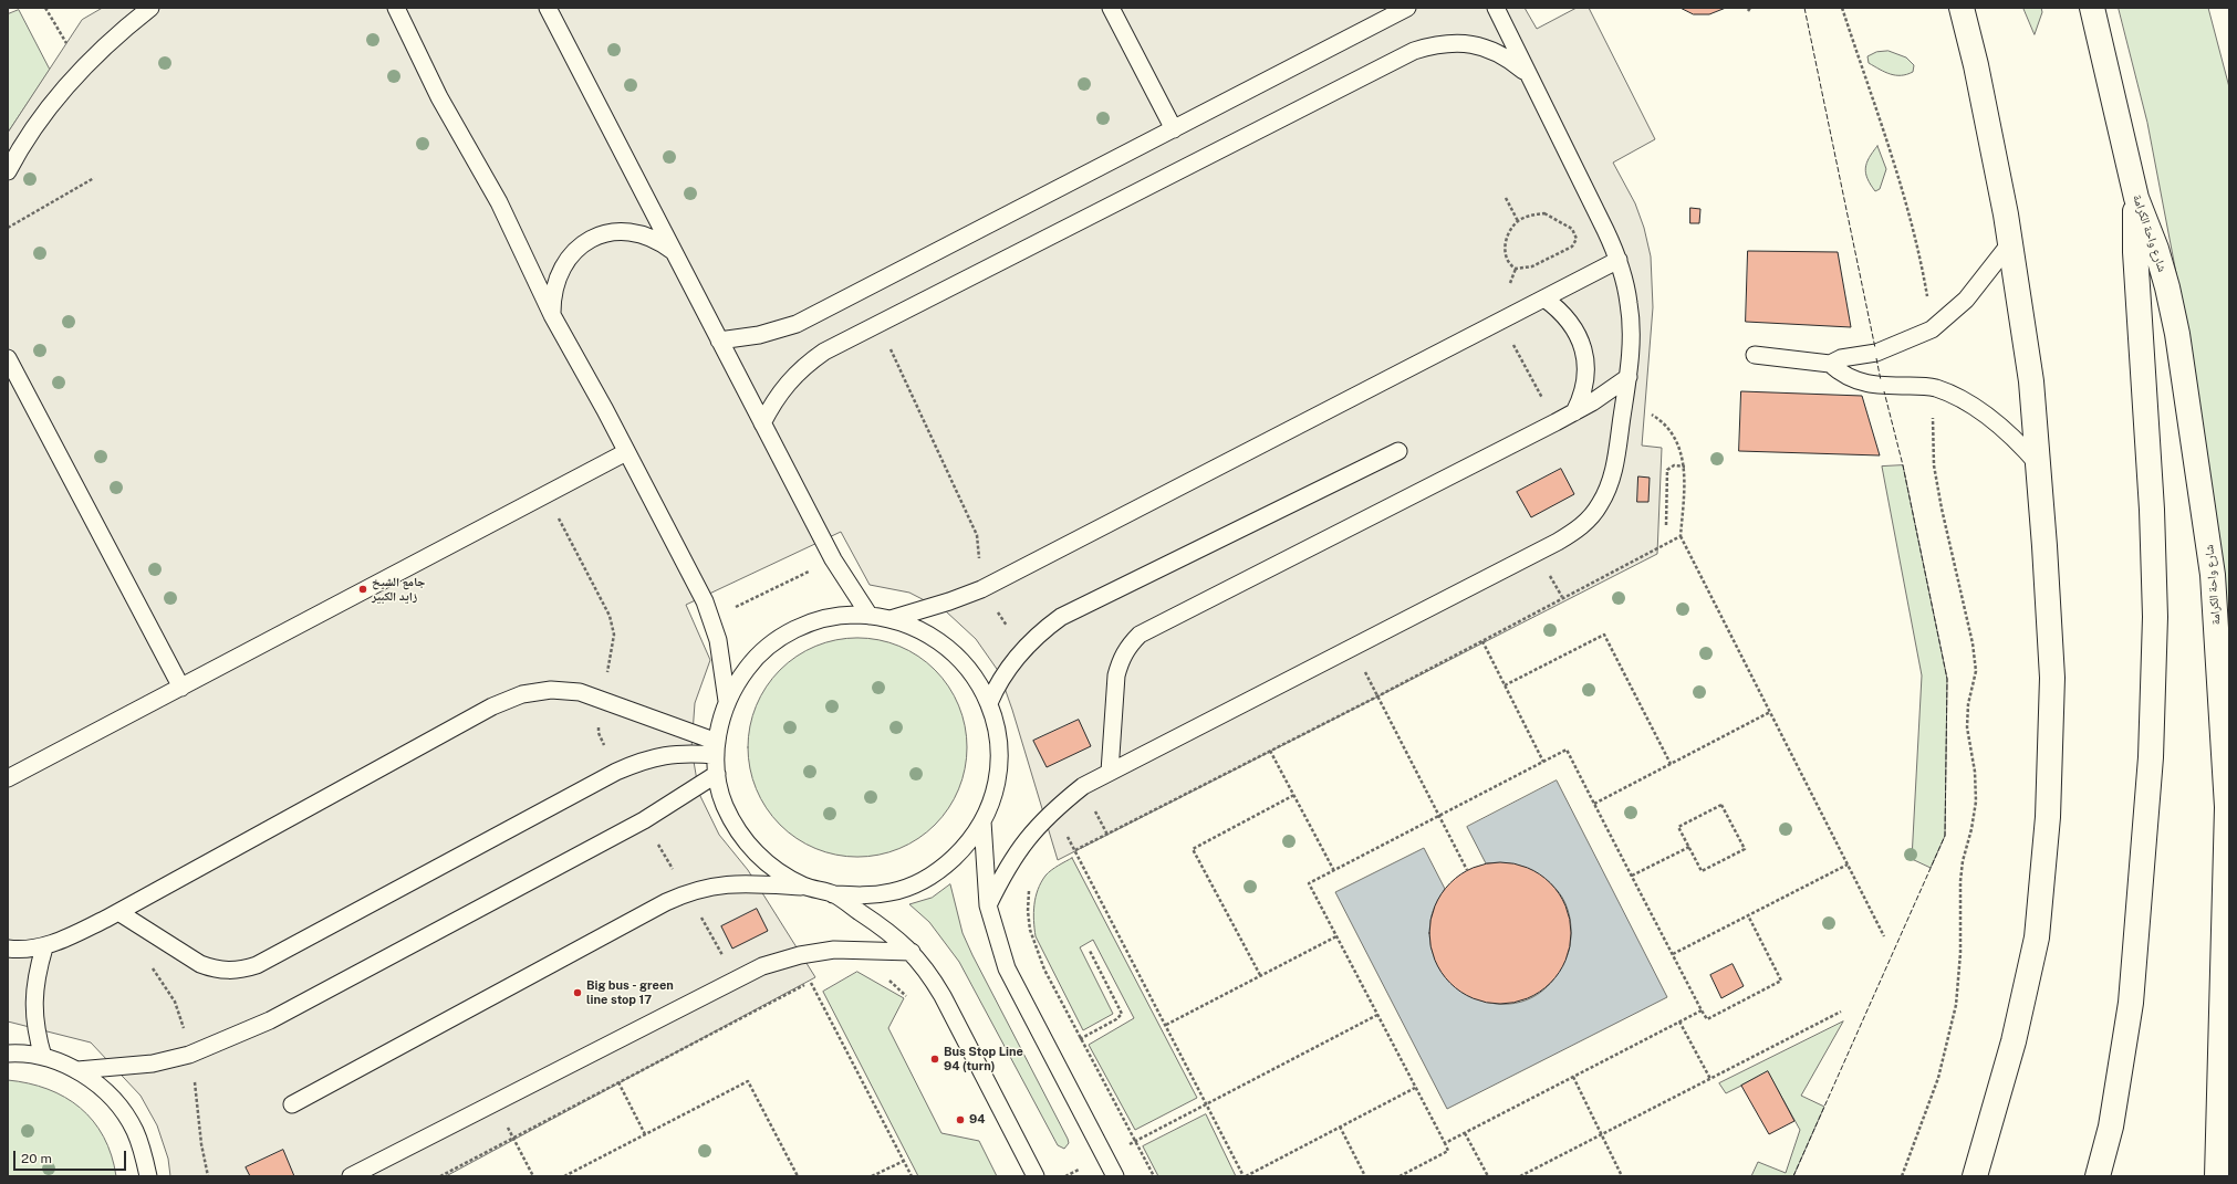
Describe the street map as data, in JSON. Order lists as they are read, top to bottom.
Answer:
{
  "streets": {
    "main road": ["شارع واحة الكرامة"]
  },
  "places": [
    "جامع الشيخ زايد الكبير",
    "Big bus - green line stop 17",
    "Bus Stop Line 94 (turn)",
    "94"
  ],
  "scale_bar": "20 m"
}
